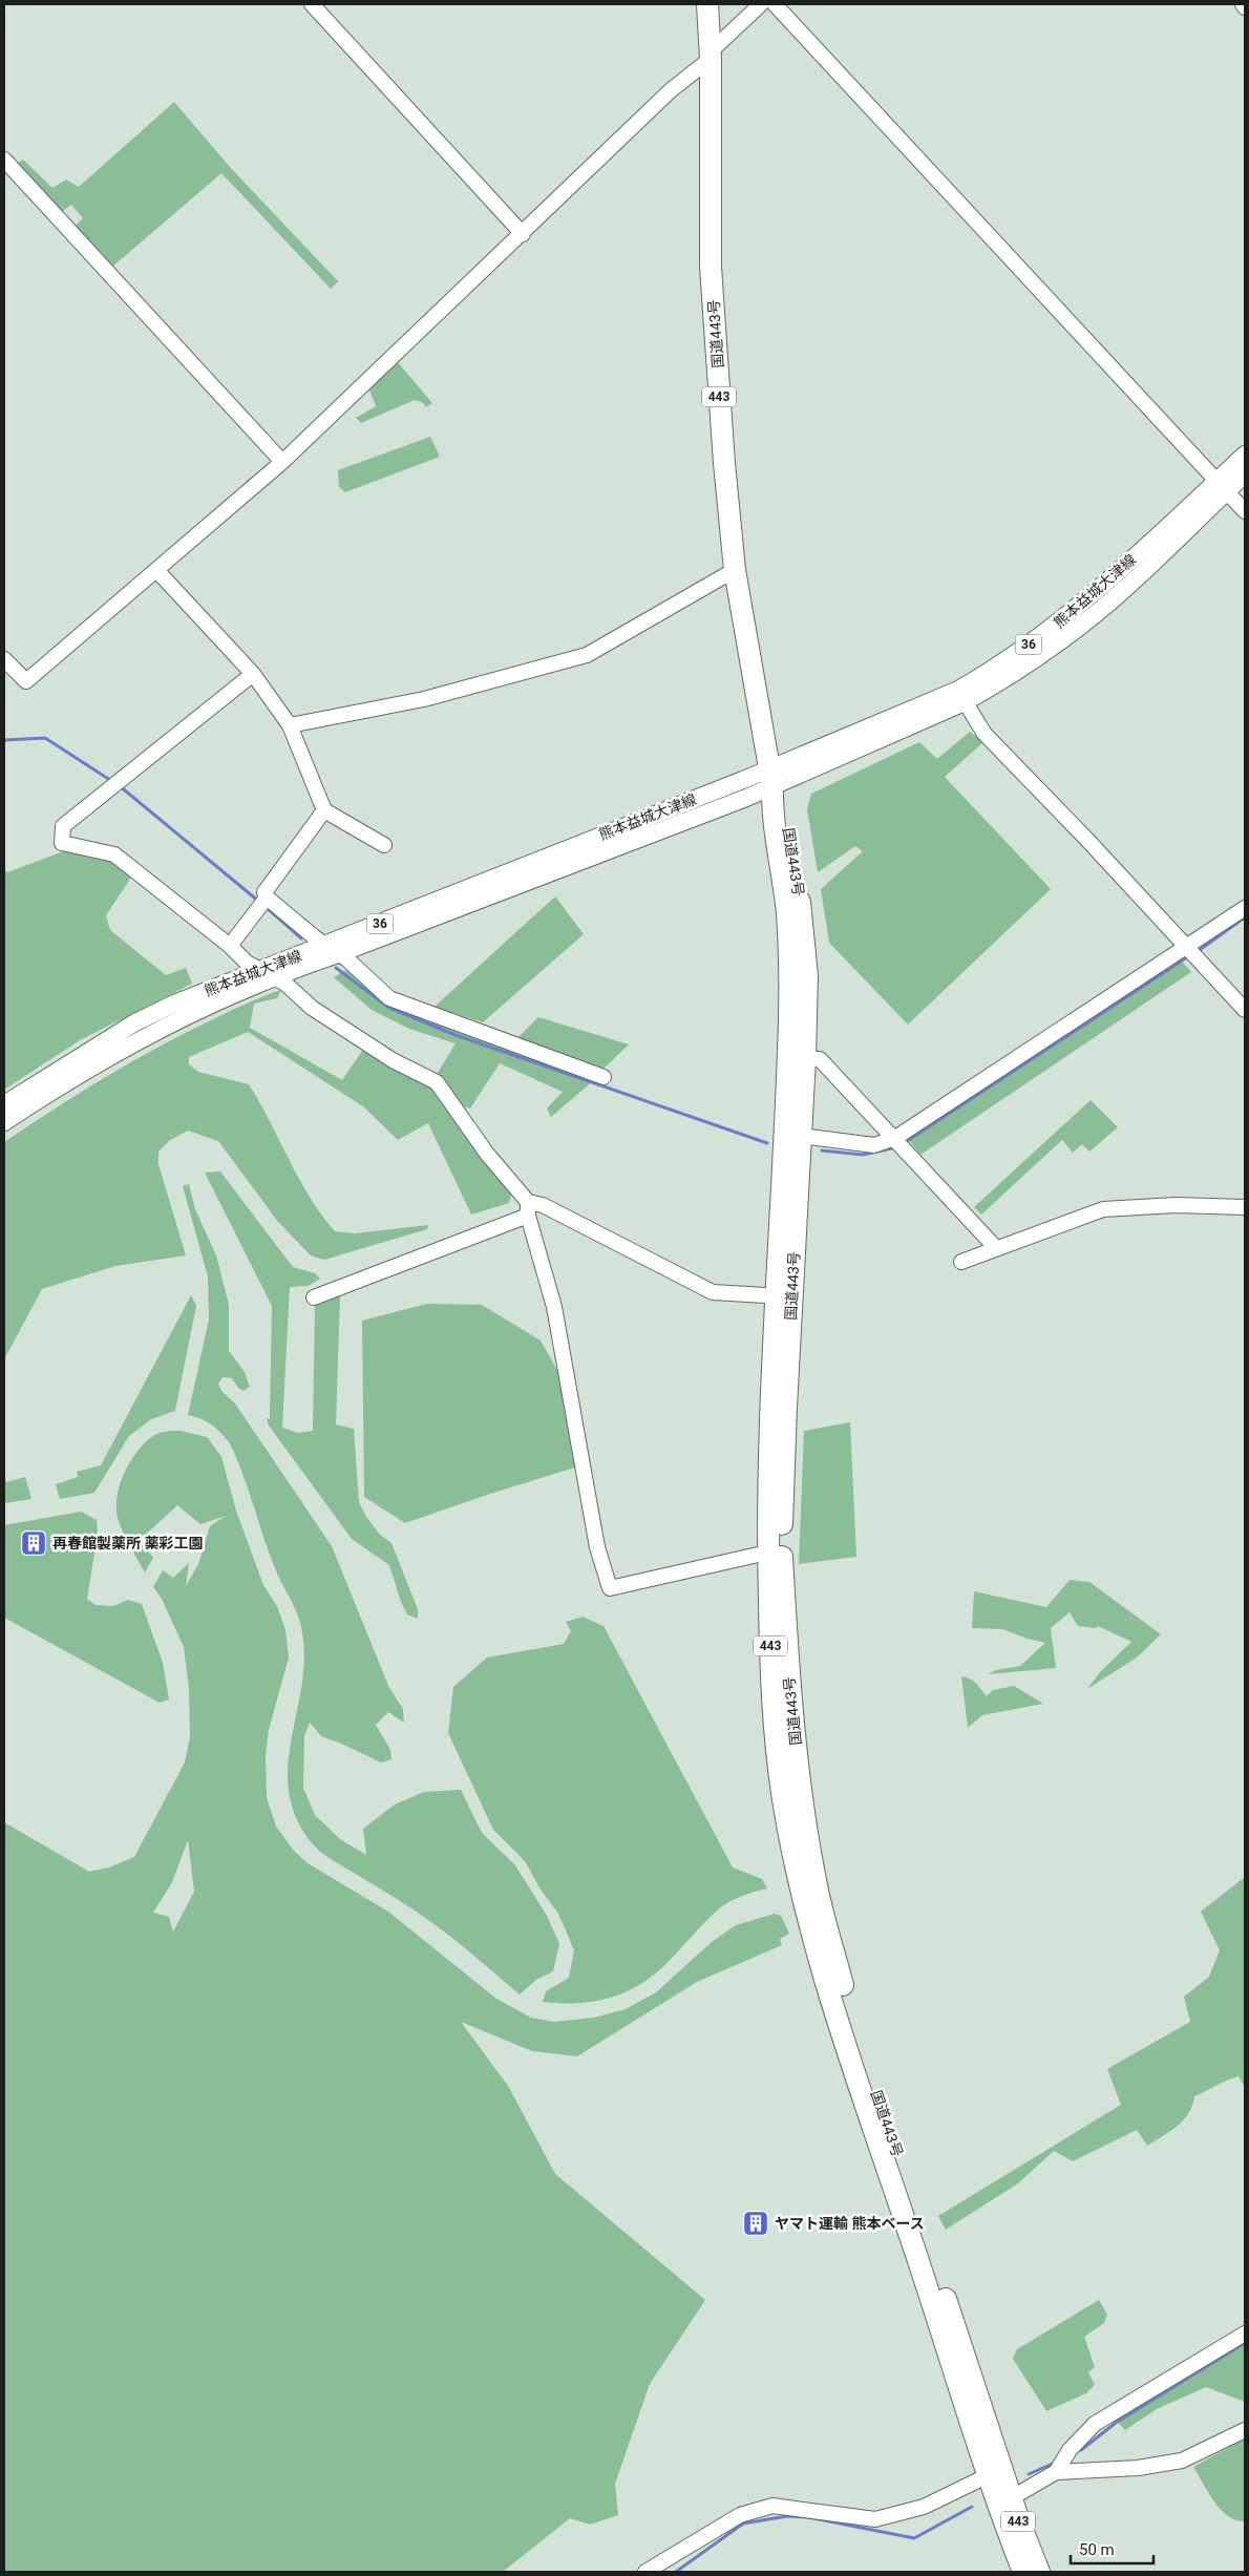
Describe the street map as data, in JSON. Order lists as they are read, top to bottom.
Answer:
{
  "streets": {
    "highway": ["国道443号", "443"],
    "main road": ["熊本益城大津線", "36"]
  },
  "crossings": [
    ["国道443号", "熊本益城大津線"]
  ],
  "places": {
    "building": ["再春館製薬所 薬彩工園", "ヤマト運輸 熊本ベース"]
  },
  "scale_bar": "50 m"
}
